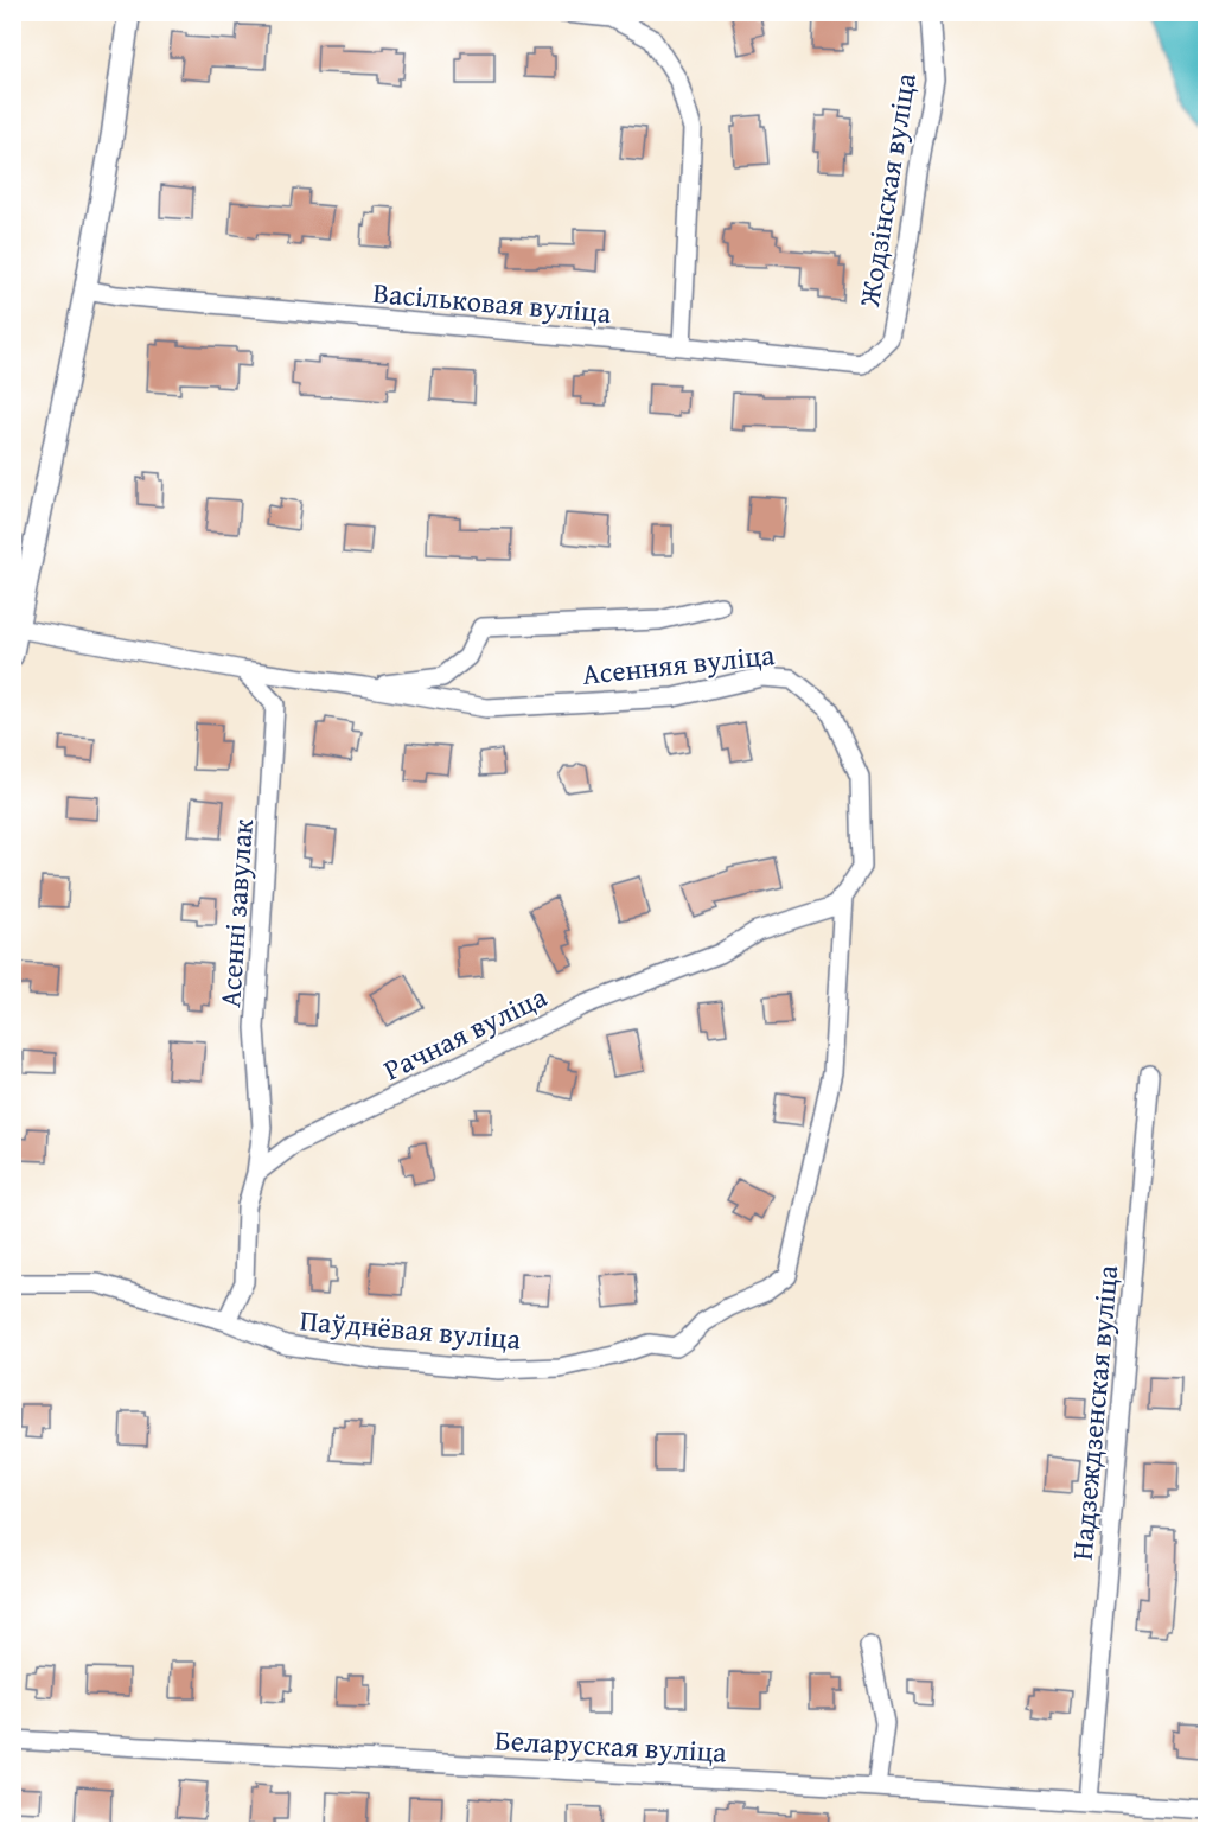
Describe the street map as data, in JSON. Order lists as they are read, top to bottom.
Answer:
{
  "streets": {
    "street": [
      "Жодзінская вуліца",
      "Васільковая вуліца",
      "Асенняя вуліца",
      "Асенні завулак",
      "Рачная вуліца",
      "Паўднёвая вуліца",
      "Надзеждзенская вуліца",
      "Беларуская вуліца"
    ]
  },
  "crossings": [
    ["Жодзінская вуліца", "Васільковая вуліца"],
    ["Асенняя вуліца", "Асенні завулак"],
    ["Асенняя вуліца", "Рачная вуліца"],
    ["Асенняя вуліца", "Паўднёвая вуліца"],
    ["Асенні завулак", "Рачная вуліца"],
    ["Рачная вуліца", "Паўднёвая вуліца"],
    ["Надзеждзенская вуліца", "Беларуская вуліца"]
  ]
}
